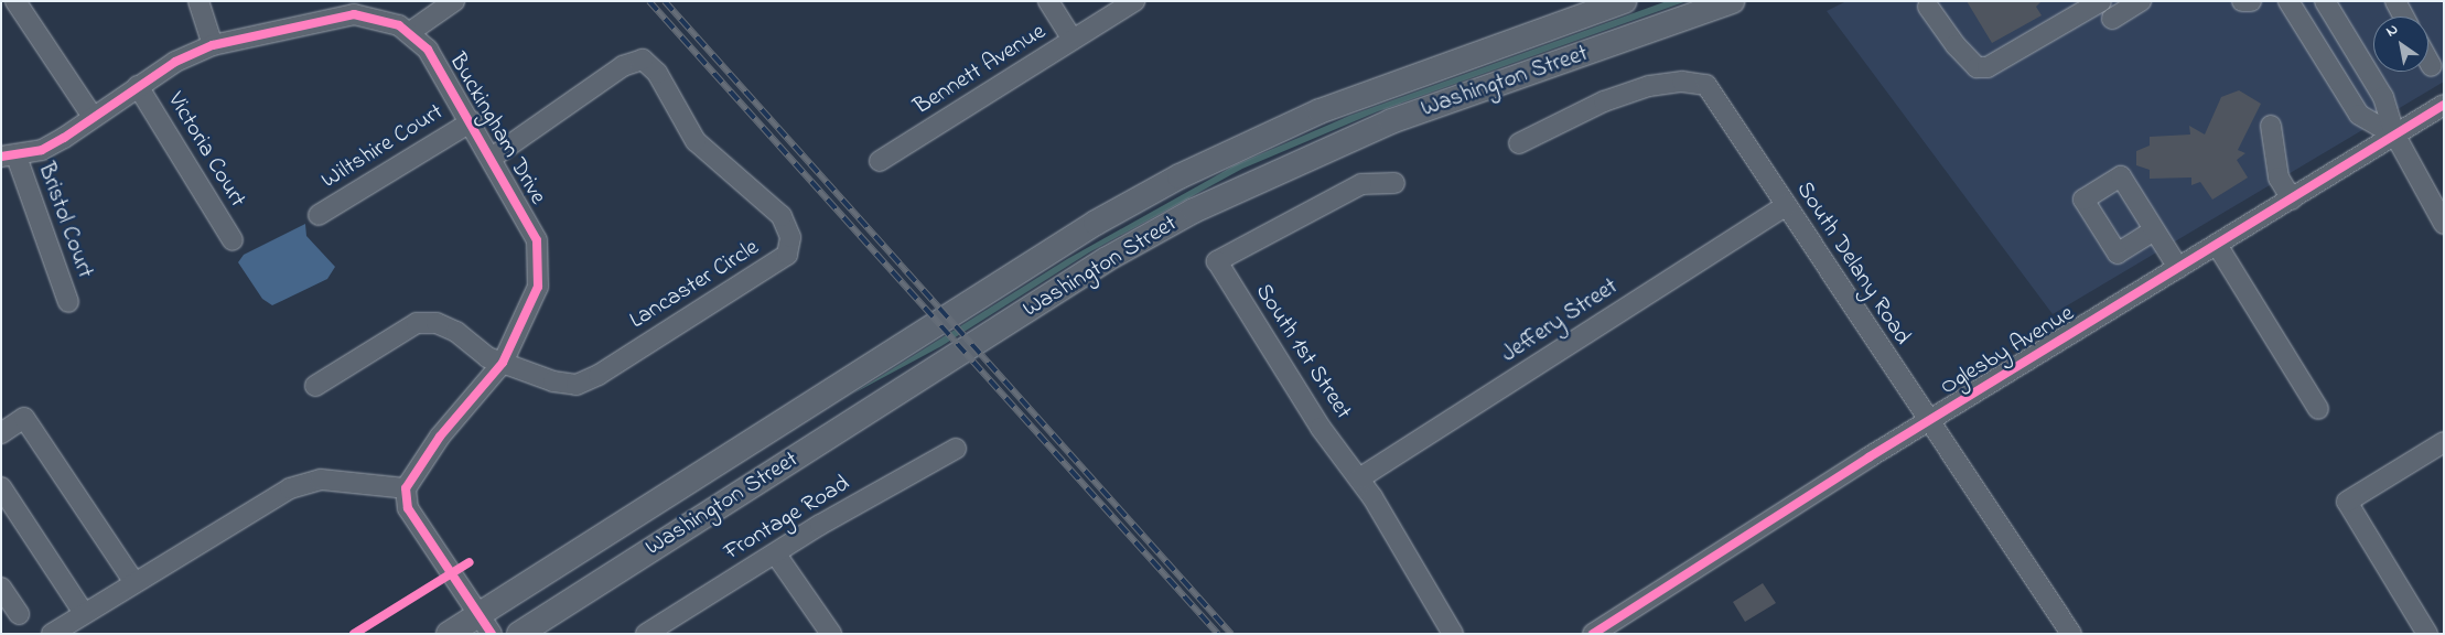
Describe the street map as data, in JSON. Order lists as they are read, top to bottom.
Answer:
{
  "streets": {
    "main road": ["Washington Street"],
    "street": [
      "Bennett Avenue",
      "Buckingham Drive",
      "Wiltshire Court",
      "Victoria Court",
      "Bristol Court",
      "South Delany Road",
      "Lancaster Circle",
      "Jeffery Street",
      "Oglesby Avenue",
      "South 1st Street",
      "Frontage Road"
    ]
  },
  "crossings": [
    ["Buckingham Drive", "Wiltshire Court"],
    ["Buckingham Drive", "Victoria Court"],
    ["Buckingham Drive", "Bristol Court"],
    ["Buckingham Drive", "Lancaster Circle"],
    ["South Delany Road", "Jeffery Street"],
    ["South Delany Road", "Oglesby Avenue"],
    ["Jeffery Street", "South 1st Street"]
  ],
  "north": "top left"
}
